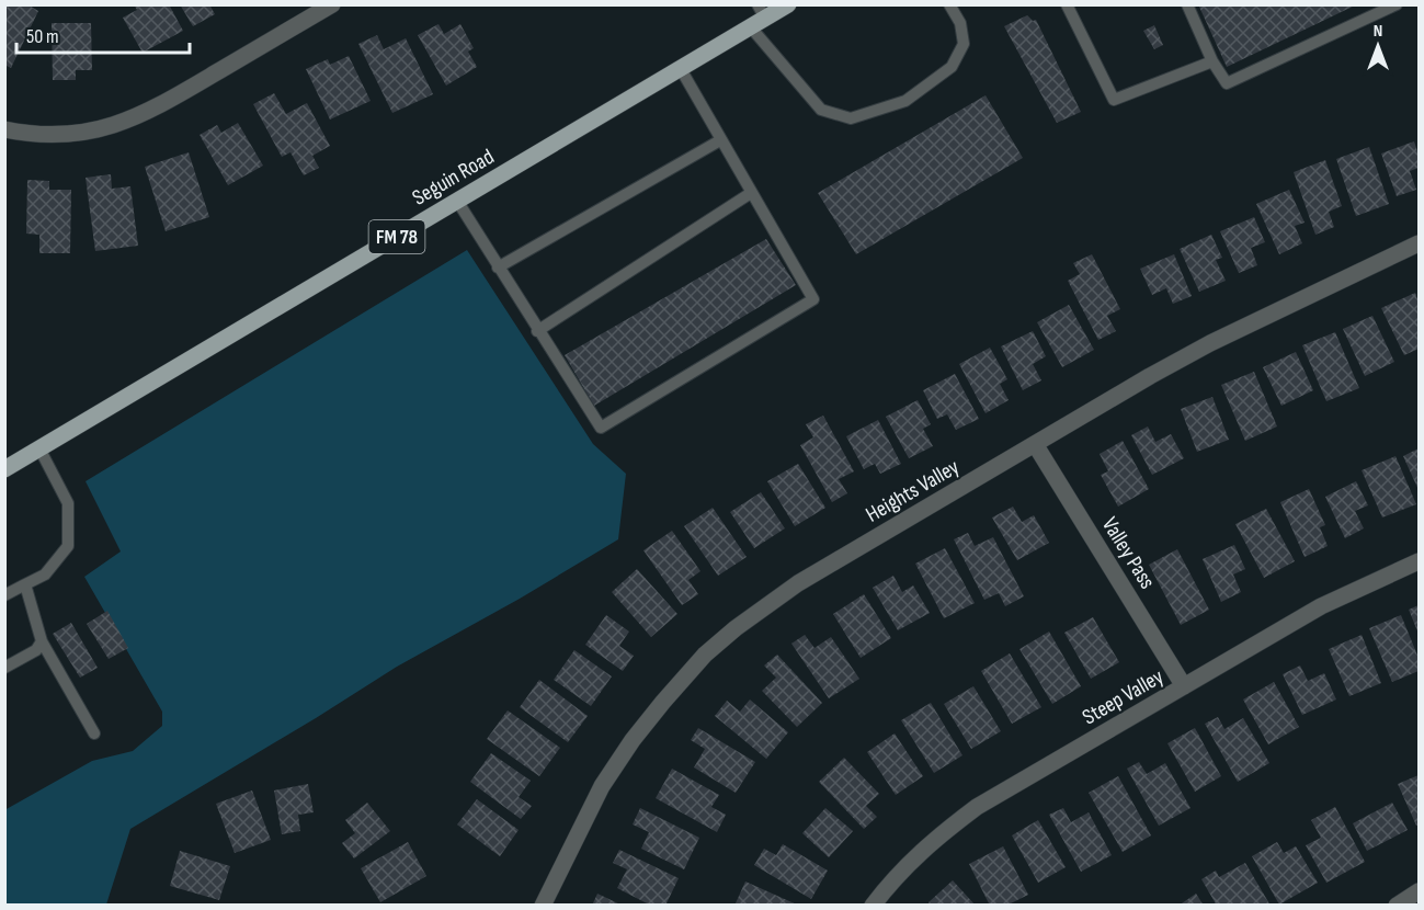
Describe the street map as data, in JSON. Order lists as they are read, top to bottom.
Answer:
{
  "streets": {
    "main road": ["Seguin Road", "FM 78"],
    "street": ["Heights Valley", "Valley Pass", "Steep Valley"]
  },
  "crossings": [
    ["Heights Valley", "Valley Pass"],
    ["Valley Pass", "Steep Valley"]
  ],
  "scale_bar": "50 m",
  "north": "top"
}
